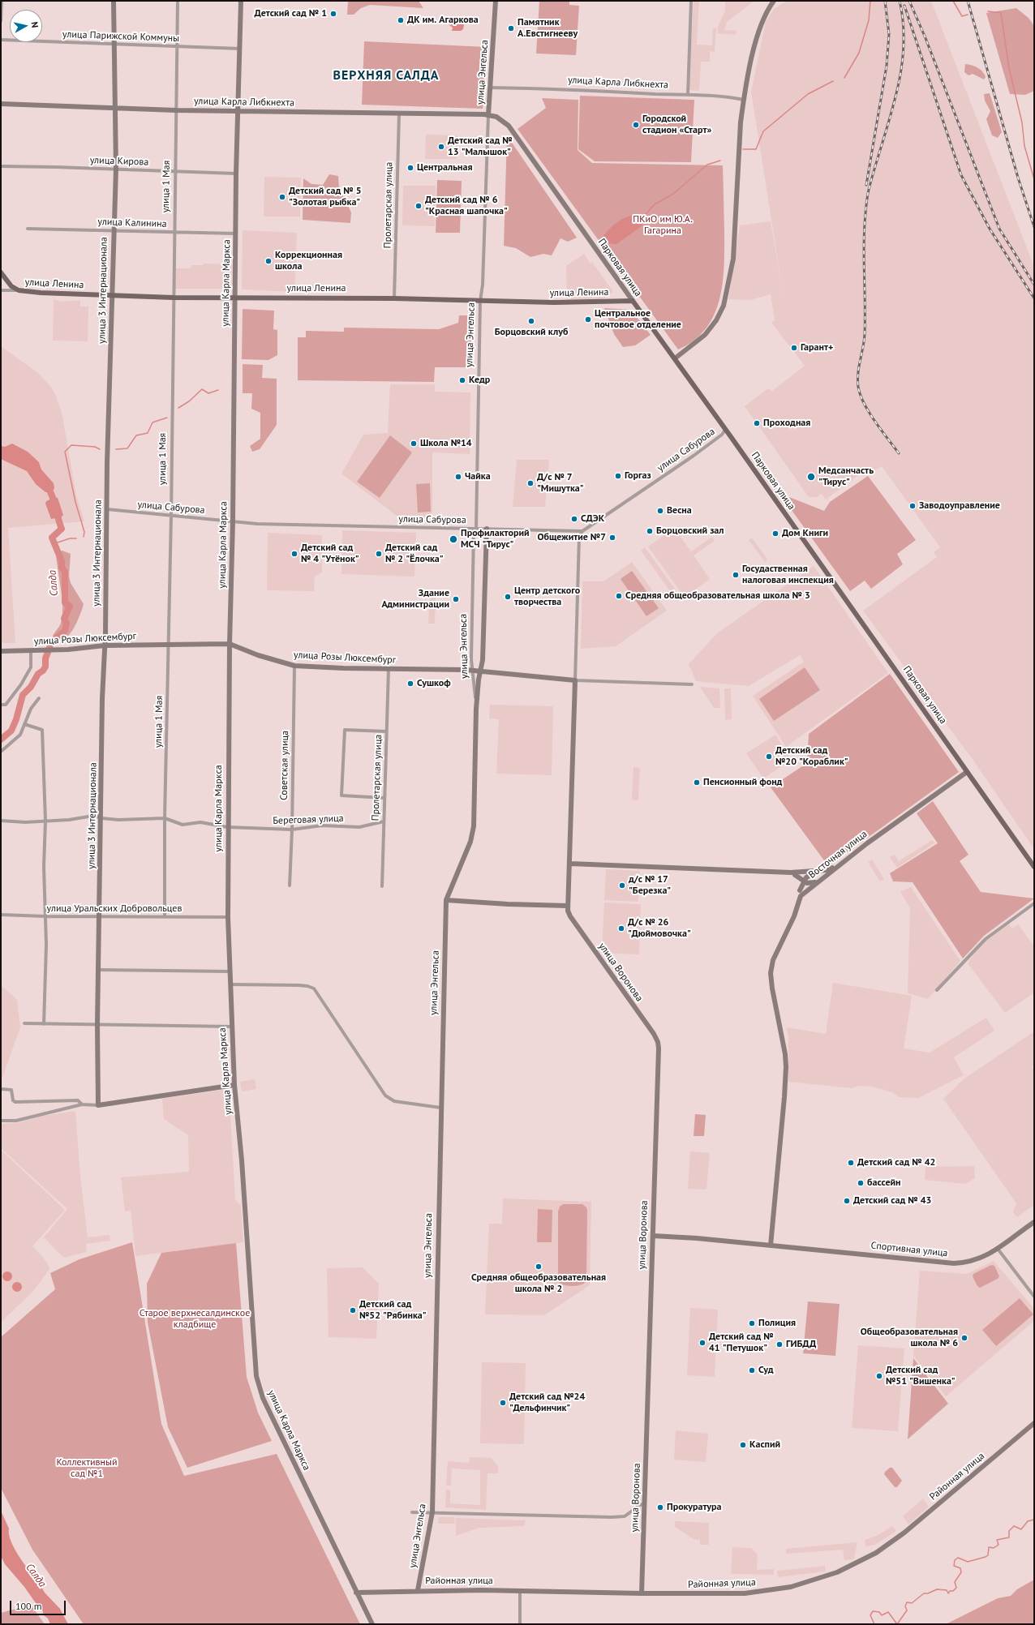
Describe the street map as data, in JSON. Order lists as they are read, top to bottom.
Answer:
{
  "streets": {
    "main road": ["Парковая улица", "улица Ленина"],
    "street": [
      "улица Парижской Коммуны",
      "улица Энгельса",
      "улица Карла Либкнехта",
      "улица Кирова",
      "улица 1 Мая",
      "Пролетарская улица",
      "улица Калинина",
      "улица Карла Маркса",
      "улица 3 Интернационала",
      "улица Сабурова",
      "улица Розы Люксембург",
      "Советская улица",
      "Береговая улица",
      "Восточная улица",
      "улица Уральских Добровольцев",
      "улица Воронова",
      "Спортивная улица",
      "Районная улица"
    ]
  },
  "crossings": [
    ["улица Парижской Коммуны", "улица 1 Мая"],
    ["улица Парижской Коммуны", "улица Карла Маркса"],
    ["улица Парижской Коммуны", "улица 3 Интернационала"],
    ["улица Энгельса", "улица Карла Либкнехта"],
    ["улица Энгельса", "Парковая улица"],
    ["улица Энгельса", "улица Ленина"],
    ["улица Энгельса", "улица Сабурова"],
    ["улица Энгельса", "улица Розы Люксембург"],
    ["улица Энгельса", "Районная улица"],
    ["улица Карла Либкнехта", "улица 1 Мая"],
    ["улица Карла Либкнехта", "Пролетарская улица"],
    ["улица Карла Либкнехта", "Парковая улица"],
    ["улица Карла Либкнехта", "улица Карла Маркса"],
    ["улица Карла Либкнехта", "улица 3 Интернационала"],
    ["улица Кирова", "улица 1 Мая"],
    ["улица Кирова", "улица Карла Маркса"],
    ["улица Кирова", "улица 3 Интернационала"],
    ["улица 1 Мая", "улица Калинина"],
    ["улица 1 Мая", "улица Ленина"],
    ["улица 1 Мая", "улица Сабурова"],
    ["улица 1 Мая", "улица Розы Люксембург"],
    ["улица 1 Мая", "Береговая улица"],
    ["улица 1 Мая", "улица Уральских Добровольцев"],
    ["Пролетарская улица", "улица Ленина"],
    ["Пролетарская улица", "улица Розы Люксембург"],
    ["Пролетарская улица", "Береговая улица"],
    ["улица Калинина", "улица Карла Маркса"],
    ["улица Калинина", "улица 3 Интернационала"],
    ["Парковая улица", "улица Ленина"],
    ["Парковая улица", "улица Сабурова"],
    ["Парковая улица", "Восточная улица"],
    ["улица Карла Маркса", "улица Ленина"],
    ["улица Карла Маркса", "улица Сабурова"],
    ["улица Карла Маркса", "улица Розы Люксембург"],
    ["улица Карла Маркса", "Береговая улица"],
    ["улица Карла Маркса", "улица Уральских Добровольцев"],
    ["улица Карла Маркса", "Районная улица"],
    ["улица Ленина", "улица 3 Интернационала"],
    ["улица 3 Интернационала", "улица Сабурова"],
    ["улица 3 Интернационала", "улица Розы Люксембург"],
    ["улица 3 Интернационала", "Береговая улица"],
    ["улица 3 Интернационала", "улица Уральских Добровольцев"],
    ["улица Розы Люксембург", "Советская улица"],
    ["улица Розы Люксембург", "улица Воронова"],
    ["Советская улица", "Береговая улица"],
    ["Восточная улица", "Спортивная улица"],
    ["улица Воронова", "Спортивная улица"],
    ["улица Воронова", "Районная улица"]
  ],
  "districts": ["ВЕРХНЯЯ САЛДА"],
  "water": ["Салда"],
  "parks": ["ПКиО им Ю.А. Гагарина", "Старое верхнесалдинское кладбище", "Коллективный сад №1"],
  "places": [
    "Детский сад № 1",
    "ДК им. Агаркова",
    "Памятник А.Евстигнееву",
    "Городской стадион «Старт»",
    "Детский сад № 13 \"Малышок\"",
    "Центральная",
    "Детский сад № 5 \"Золотая рыбка\"",
    "Детский сад № 6 \"Красная шапочка\"",
    "Коррекционная школа",
    "Центральное почтовое отделение",
    "Борцовский клуб",
    "Гарант+",
    "Кедр",
    "Проходная",
    "Школа №14",
    "Горгаз",
    "Чайка",
    "Медсанчасть \"Тирус\"",
    "Д/с № 7 \"Мишутка\"",
    "Заводоуправление",
    "Весна",
    "СДЭК",
    "Борцовский зал",
    "Дом Книги",
    "Общежитие №7",
    "Профилакторий МСЧ \"Тирус\"",
    "Детский сад № 4 \"Утёнок\"",
    "Детский сад № 2 \"Ёлочка\"",
    "Госудаственная налоговая инспекция",
    "Средняя общеобразовательная школа № 3",
    "Центр детского творчества",
    "Здание Администрации",
    "Сушкоф",
    "Детский сад №20 \"Кораблик\"",
    "Пенсионный фонд",
    "д/с № 17 \"Березка\"",
    "Д/с № 26 \"Дюймовочка\"",
    "Детский сад № 42",
    "бассейн",
    "Детский сад № 43",
    "Средняя общеобразовательная школа № 2",
    "Детский сад №52 \"Рябинка\"",
    "Полиция",
    "Общеобразовательная школа № 6",
    "Детский сад № 41 \"Петушок\"",
    "ГИБДД",
    "Суд",
    "Детский сад №51 \"Вишенка\"",
    "Детский сад №24 \"Дельфинчик\"",
    "Каспий",
    "Прокуратура"
  ],
  "scale_bar": "100 m",
  "north": "right"
}
